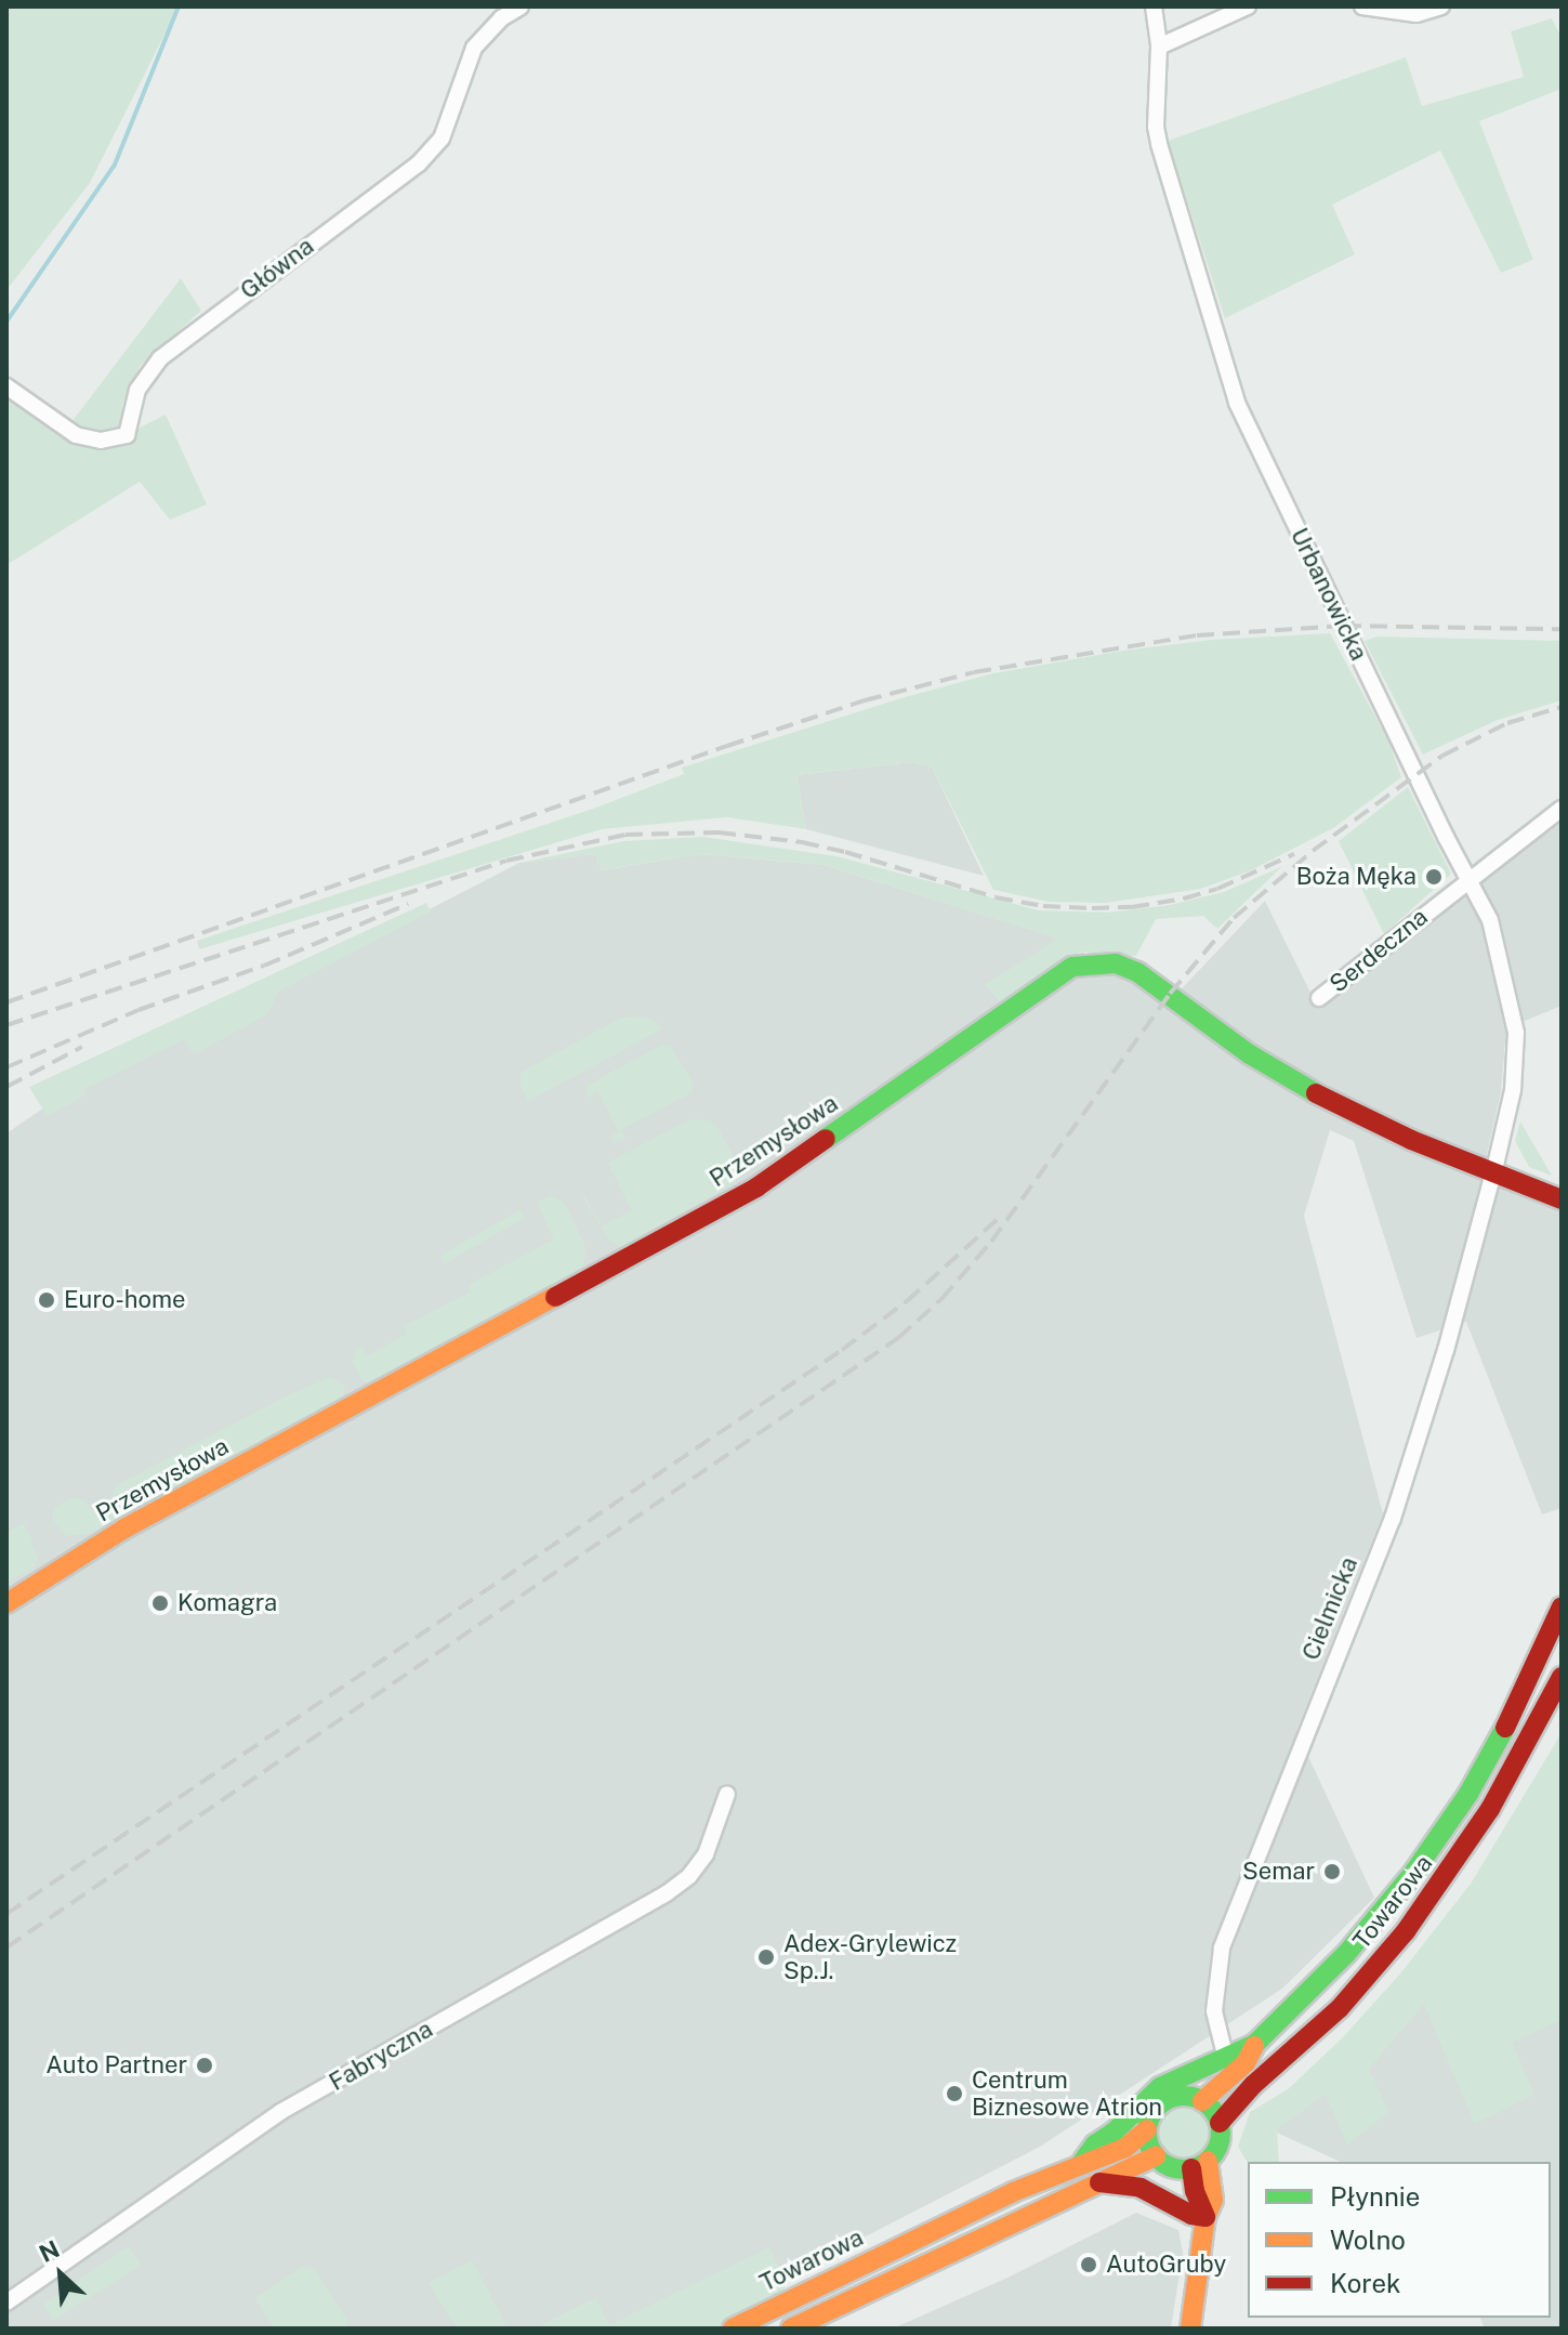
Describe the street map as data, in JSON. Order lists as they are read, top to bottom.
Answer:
{
  "streets": {
    "street": [
      "Główna",
      "Urbanowicka",
      "Serdeczna",
      "Przemysłowa",
      "Cielmicka",
      "Towarowa",
      "Fabryczna"
    ]
  },
  "crossings": [
    ["Urbanowicka", "Serdeczna"],
    ["Urbanowicka", "Przemysłowa"],
    ["Urbanowicka", "Cielmicka"],
    ["Przemysłowa", "Cielmicka"],
    ["Cielmicka", "Towarowa"]
  ],
  "places": [
    "Boża Męka",
    "Euro-home",
    "Komagra",
    "Semar",
    "Adex-Grylewicz Sp.J.",
    "Auto Partner",
    "Centrum Biznesowe Atrion",
    "AutoGruby"
  ],
  "legend": ["Płynnie", "Wolno", "Korek"],
  "north": "top left"
}
